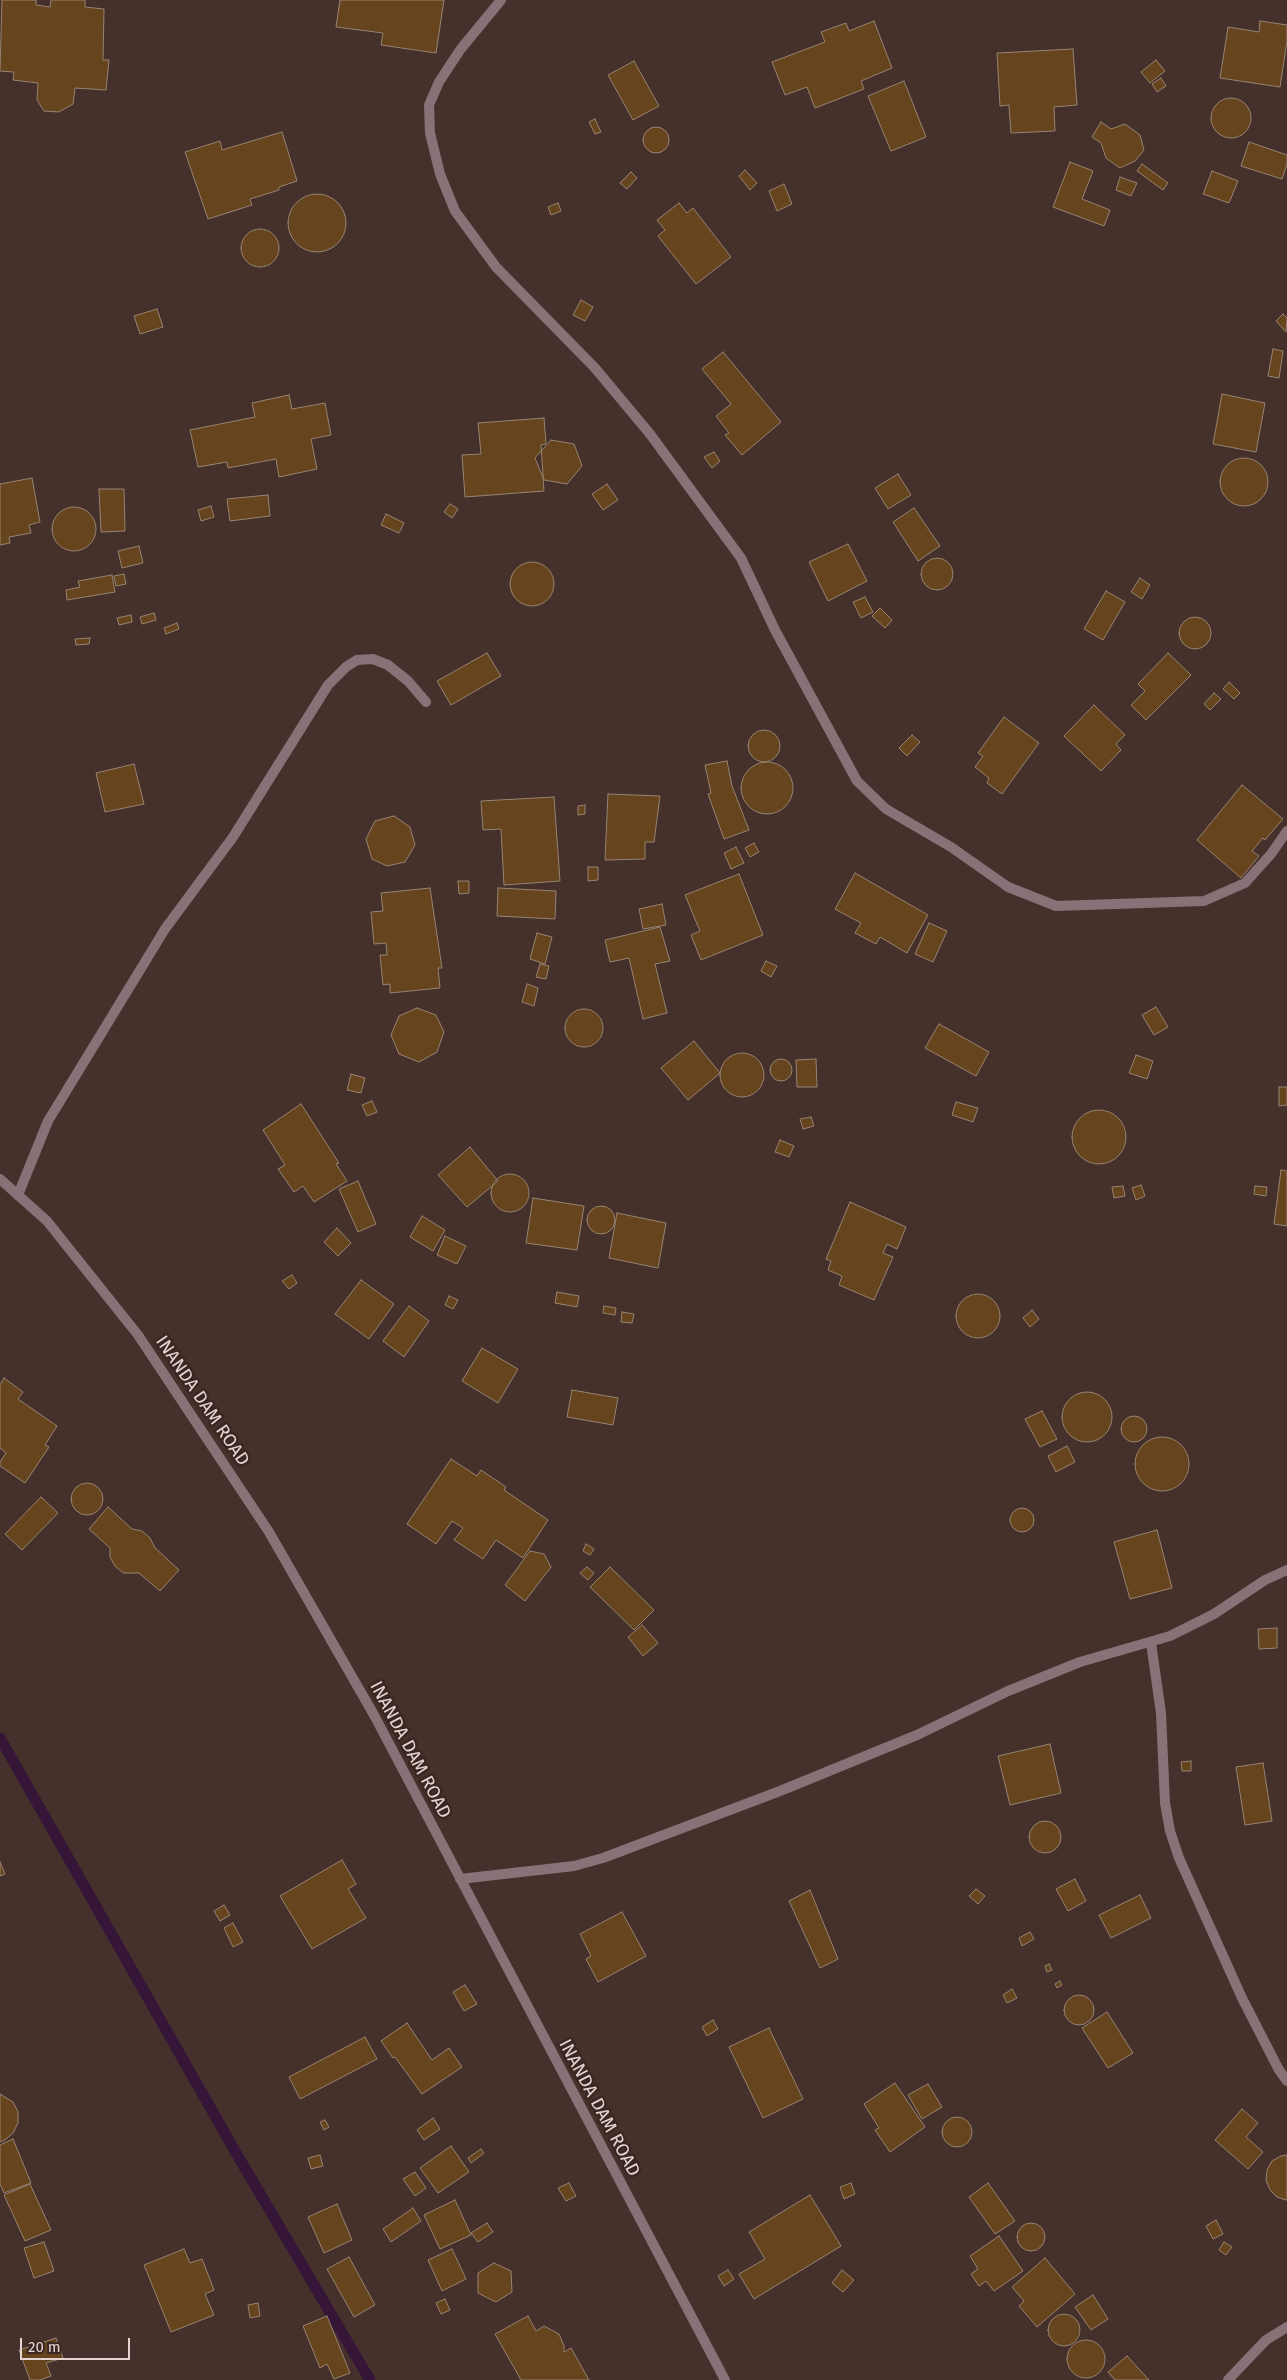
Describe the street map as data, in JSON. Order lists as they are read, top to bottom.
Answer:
{
  "streets": {
    "street": ["INANDA DAM ROAD"]
  },
  "scale_bar": "20 m"
}
